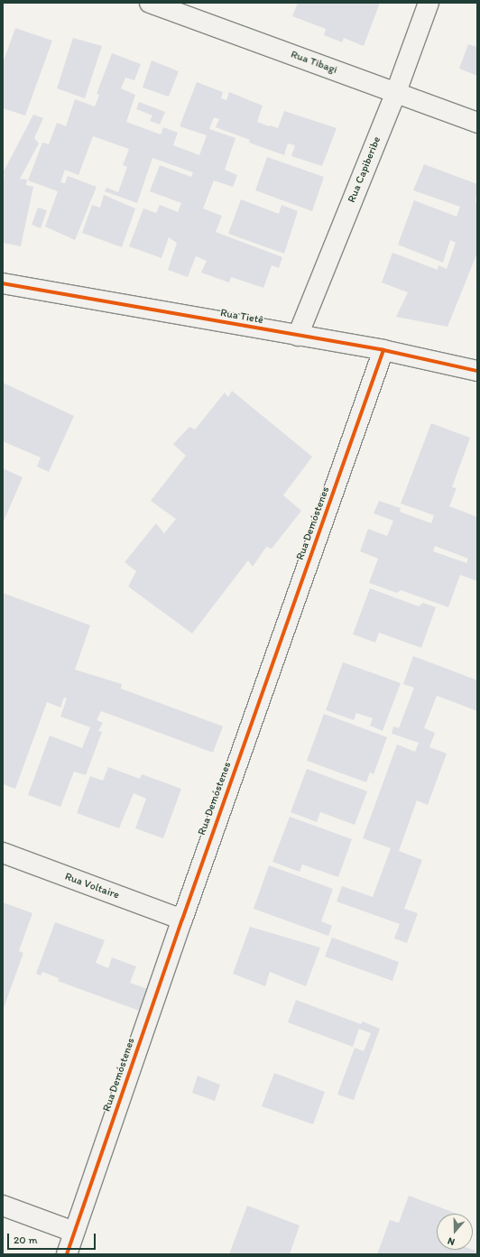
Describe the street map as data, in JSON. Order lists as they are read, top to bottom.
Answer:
{
  "streets": {
    "street": [
      "Rua Tibagi",
      "Rua Capiberibe",
      "Rua Tietê",
      "Rua Demóstenes",
      "Rua Voltaire"
    ]
  },
  "crossings": [
    ["Rua Tibagi", "Rua Capiberibe"],
    ["Rua Capiberibe", "Rua Tietê"],
    ["Rua Tietê", "Rua Demóstenes"],
    ["Rua Demóstenes", "Rua Voltaire"]
  ],
  "scale_bar": "20 m",
  "north": "bottom"
}
